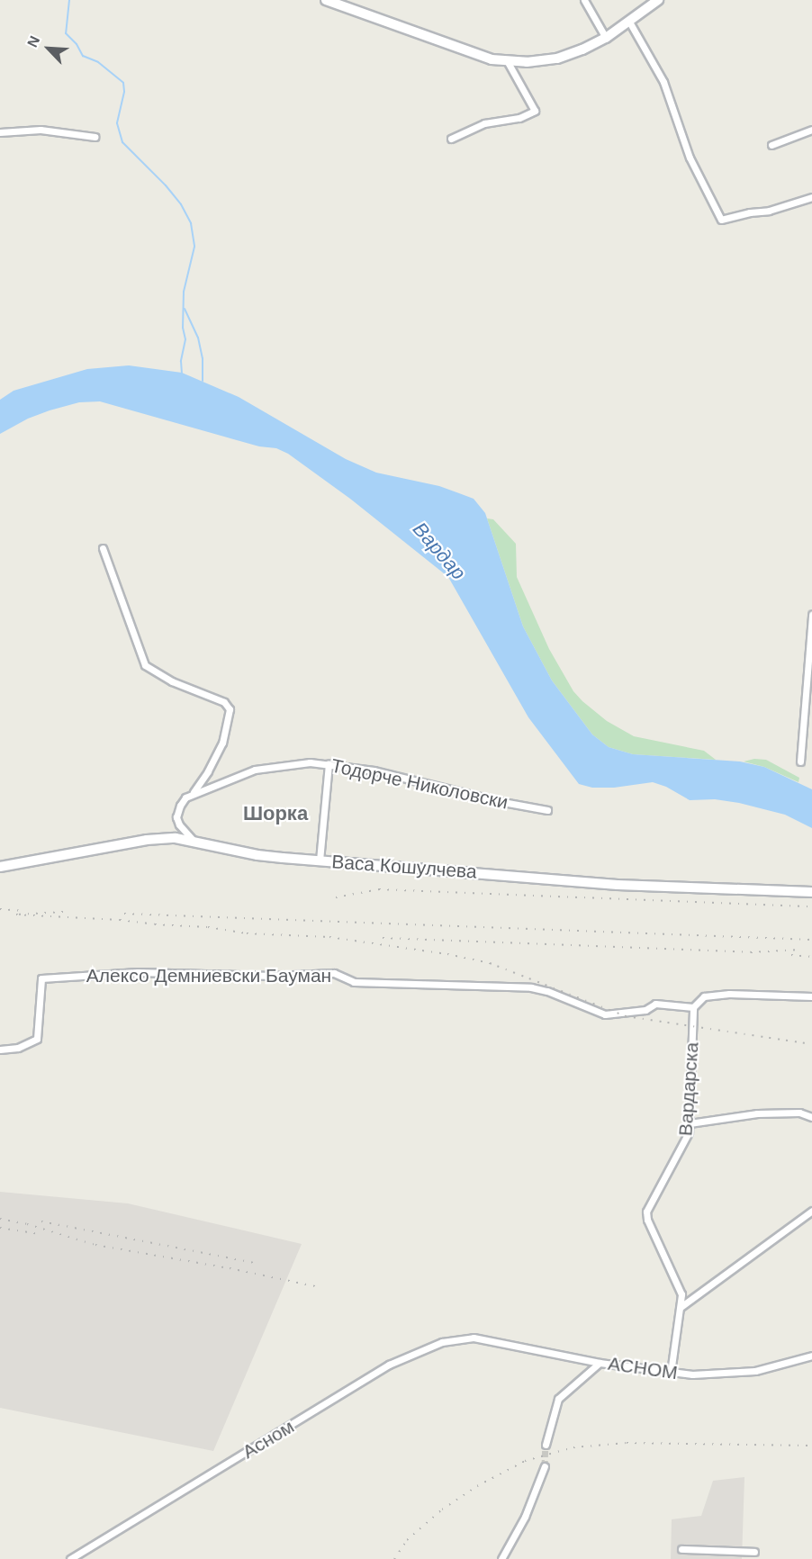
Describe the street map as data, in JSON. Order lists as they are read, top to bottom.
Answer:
{
  "streets": {
    "main road": ["Васа Кошулчева"],
    "street": [
      "Тодорче Николовски",
      "Алексо Демниевски Бауман",
      "Вардарска",
      "АСНОМ",
      "Асном"
    ]
  },
  "crossings": [
    ["Алексо Демниевски Бауман", "Вардарска"],
    ["Вардарска", "АСНОМ"],
    ["АСНОМ", "Асном"]
  ],
  "districts": ["Шорка"],
  "water": ["Вардар"],
  "north": "top left"
}
